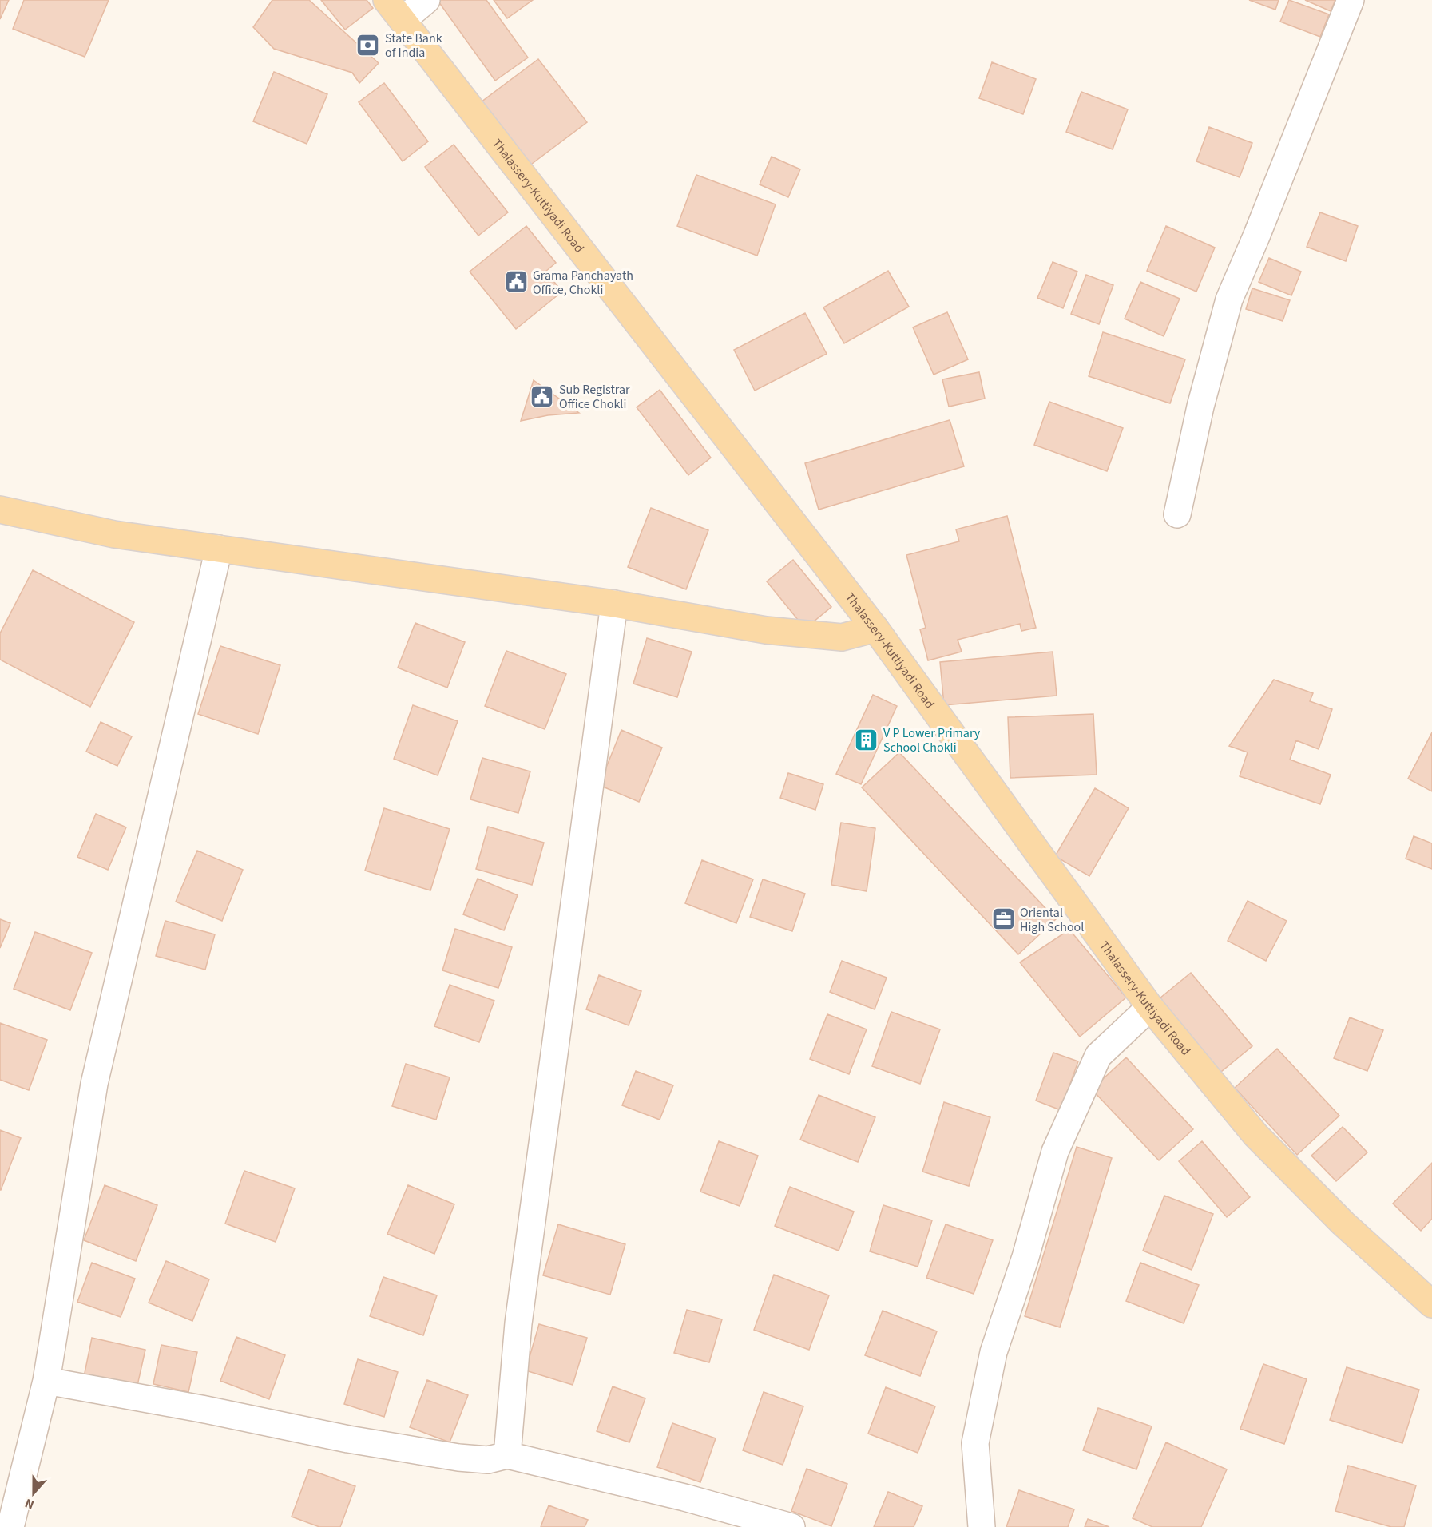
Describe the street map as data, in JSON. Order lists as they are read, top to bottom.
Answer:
{
  "streets": {
    "main road": ["Thalassery-Kuttiyadi Road"]
  },
  "places": {
    "bank": ["State Bank of India"],
    "public building": ["Grama Panchayath Office, Chokli", "Sub Registrar Office Chokli"],
    "building": ["V P Lower Primary School Chokli"],
    "office": ["Oriental High School"]
  },
  "north": "bottom"
}
